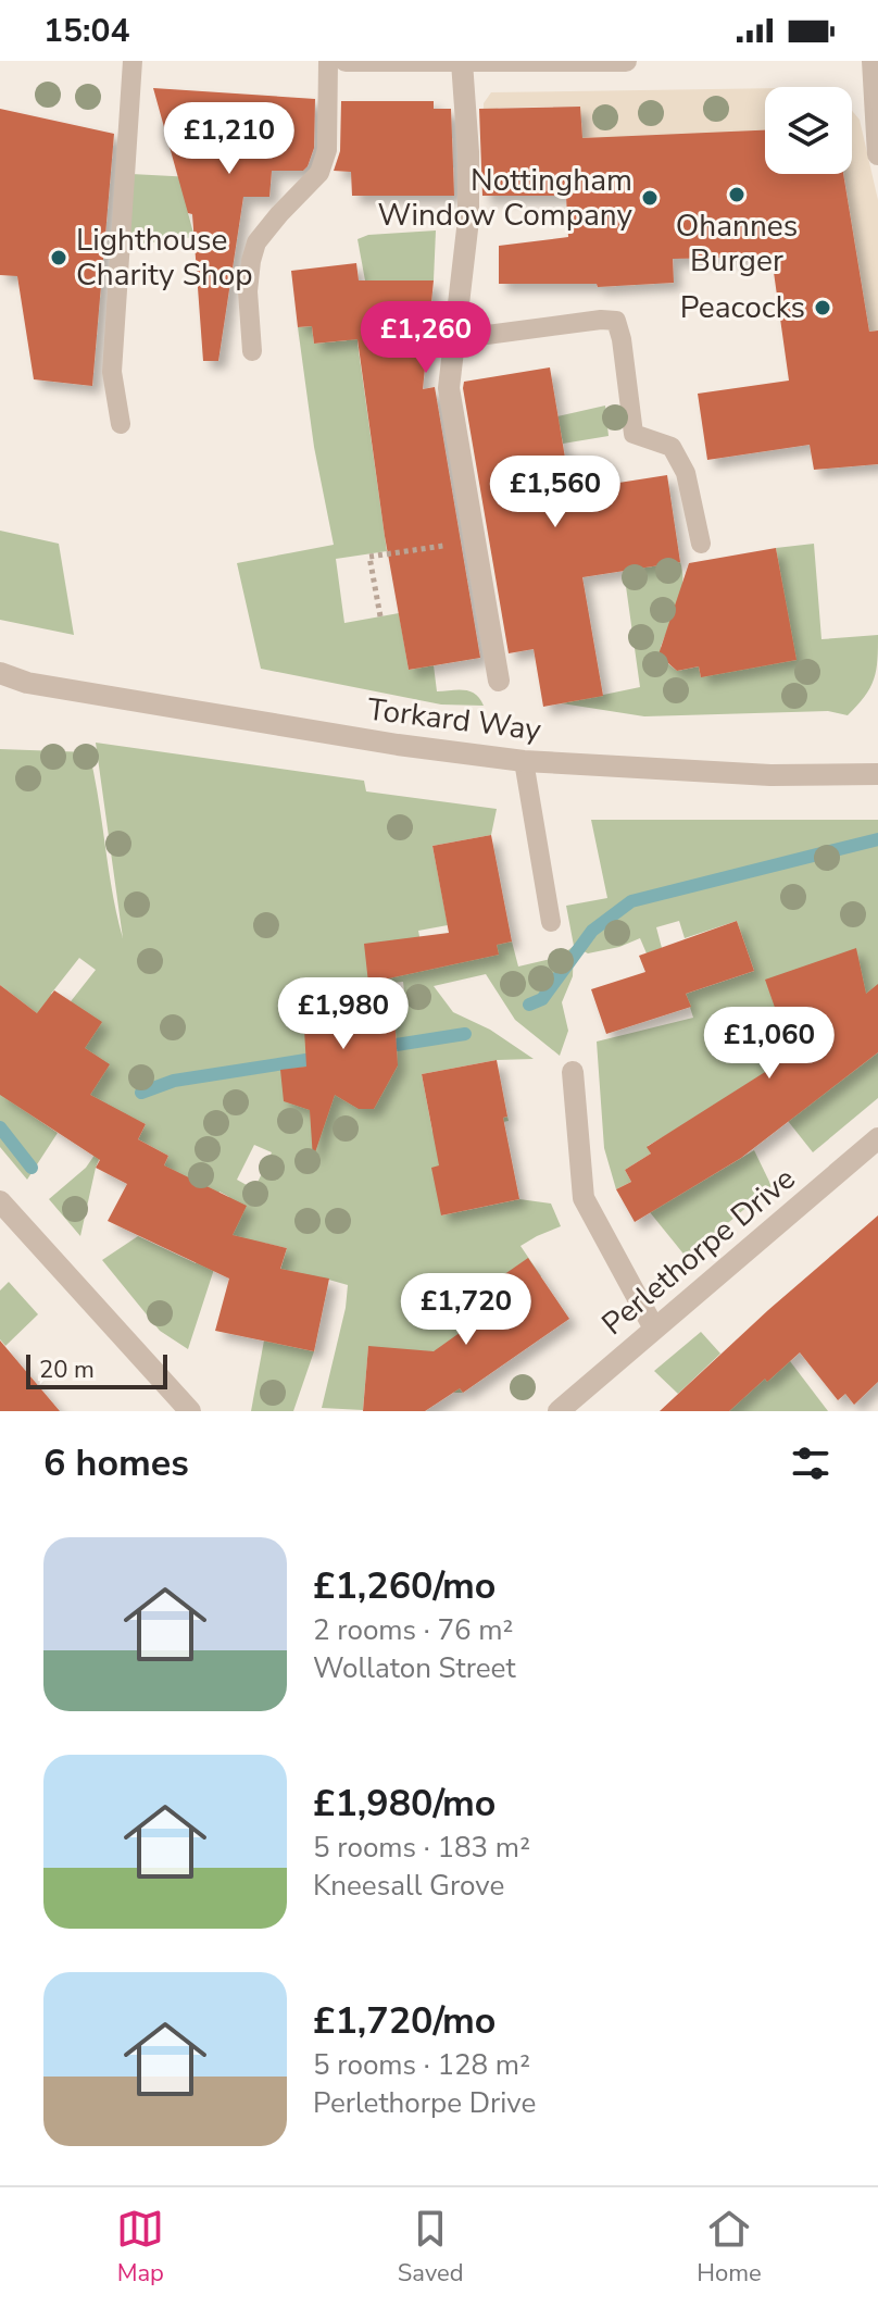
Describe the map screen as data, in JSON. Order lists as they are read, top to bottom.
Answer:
{
  "streets": {
    "street": ["Torkard Way", "Perlethorpe Drive"]
  },
  "places": [
    "Ohannes Burger",
    "Nottingham Window Company",
    "Lighthouse Charity Shop",
    "Peacocks"
  ],
  "scale_bar": "20 m",
  "page": {
    "status": "15:04",
    "price": [
      "£1,210",
      "£1,260",
      "£1,560",
      "£1,980",
      "£1,060",
      "£1,720"
    ],
    "scale": "20 m",
    "heading": "6 homes",
    "list": [
      {
        "name": "£1,260/mo",
        "note": "2 rooms · 76 m² · Wollaton Street"
      },
      {
        "name": "£1,980/mo",
        "note": "5 rooms · 183 m² · Kneesall Grove"
      },
      {
        "name": "£1,720/mo",
        "note": "5 rooms · 128 m² · Perlethorpe Drive"
      }
    ],
    "tabs": ["Map", "Saved", "Home"]
  }
}
